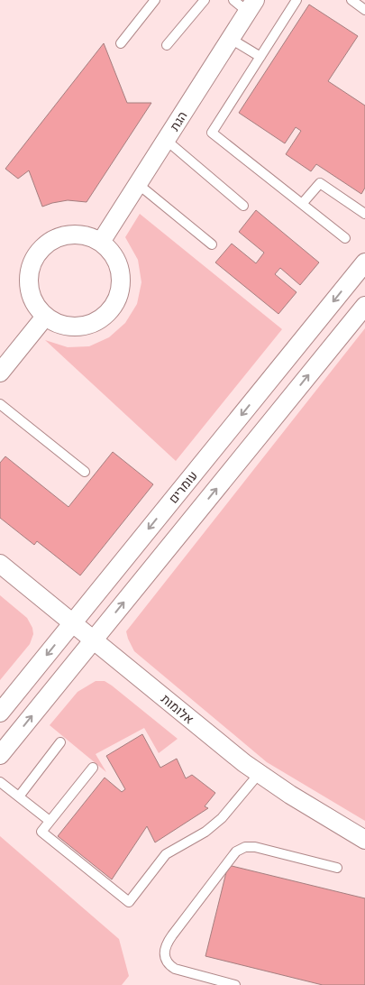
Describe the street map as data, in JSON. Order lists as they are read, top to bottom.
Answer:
{
  "streets": {
    "street": ["הגת", "עומרים", "אלומות"]
  },
  "crossings": [
    ["עומרים", "אלומות"]
  ]
}
